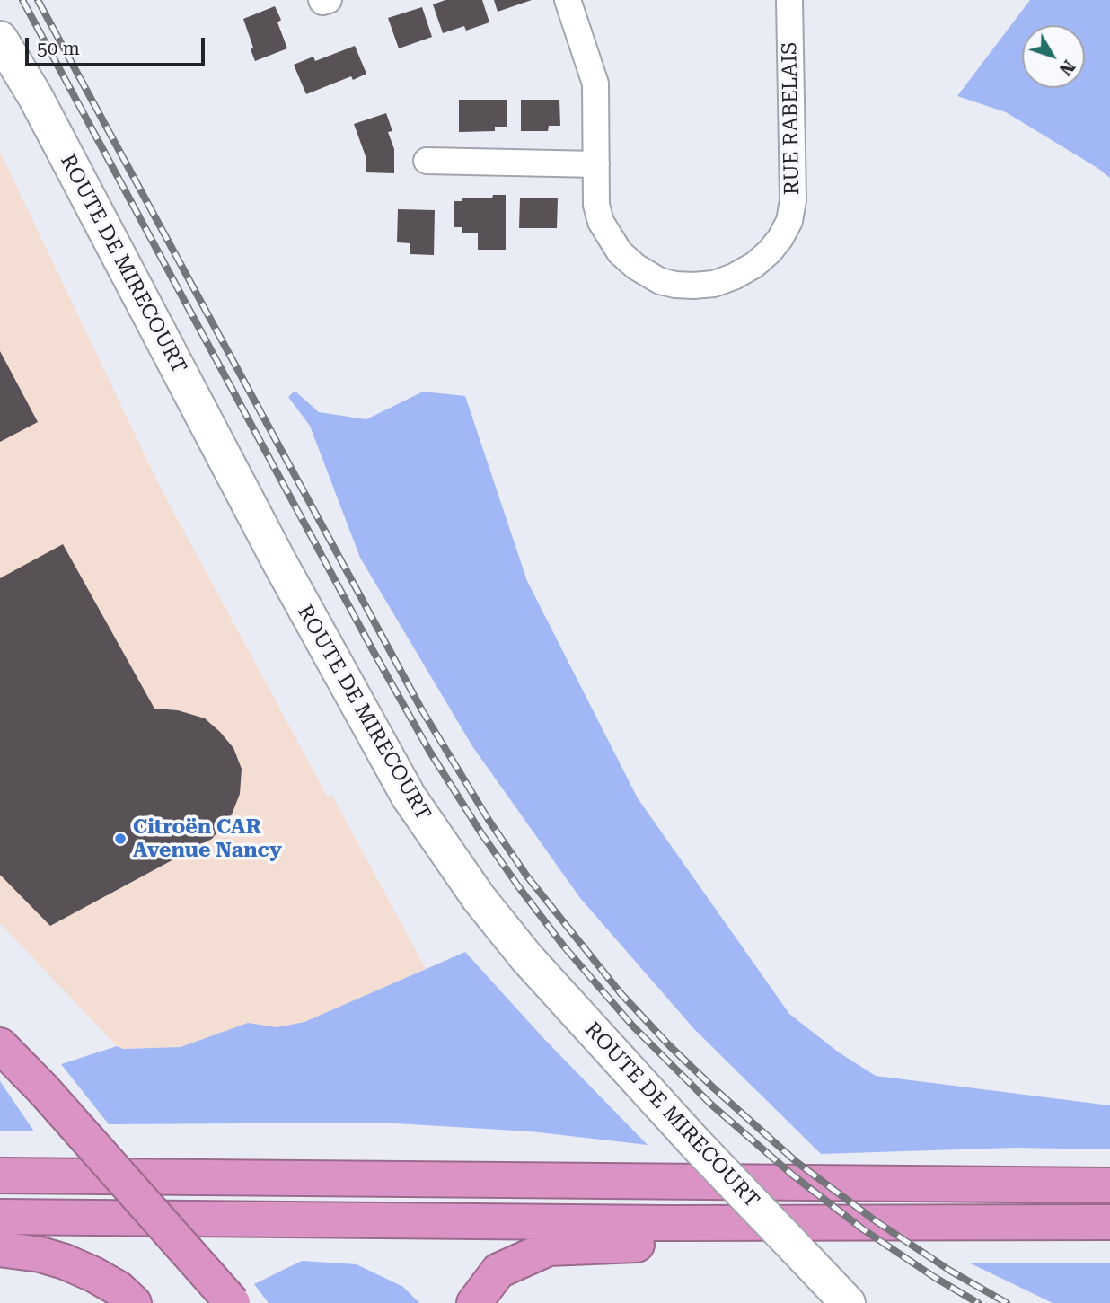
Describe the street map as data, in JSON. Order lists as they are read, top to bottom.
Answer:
{
  "streets": {
    "main road": ["ROUTE DE MIRECOURT"],
    "street": ["RUE RABELAIS"]
  },
  "places": ["Citroën CAR Avenue Nancy"],
  "scale_bar": "50 m",
  "north": "bottom right"
}
